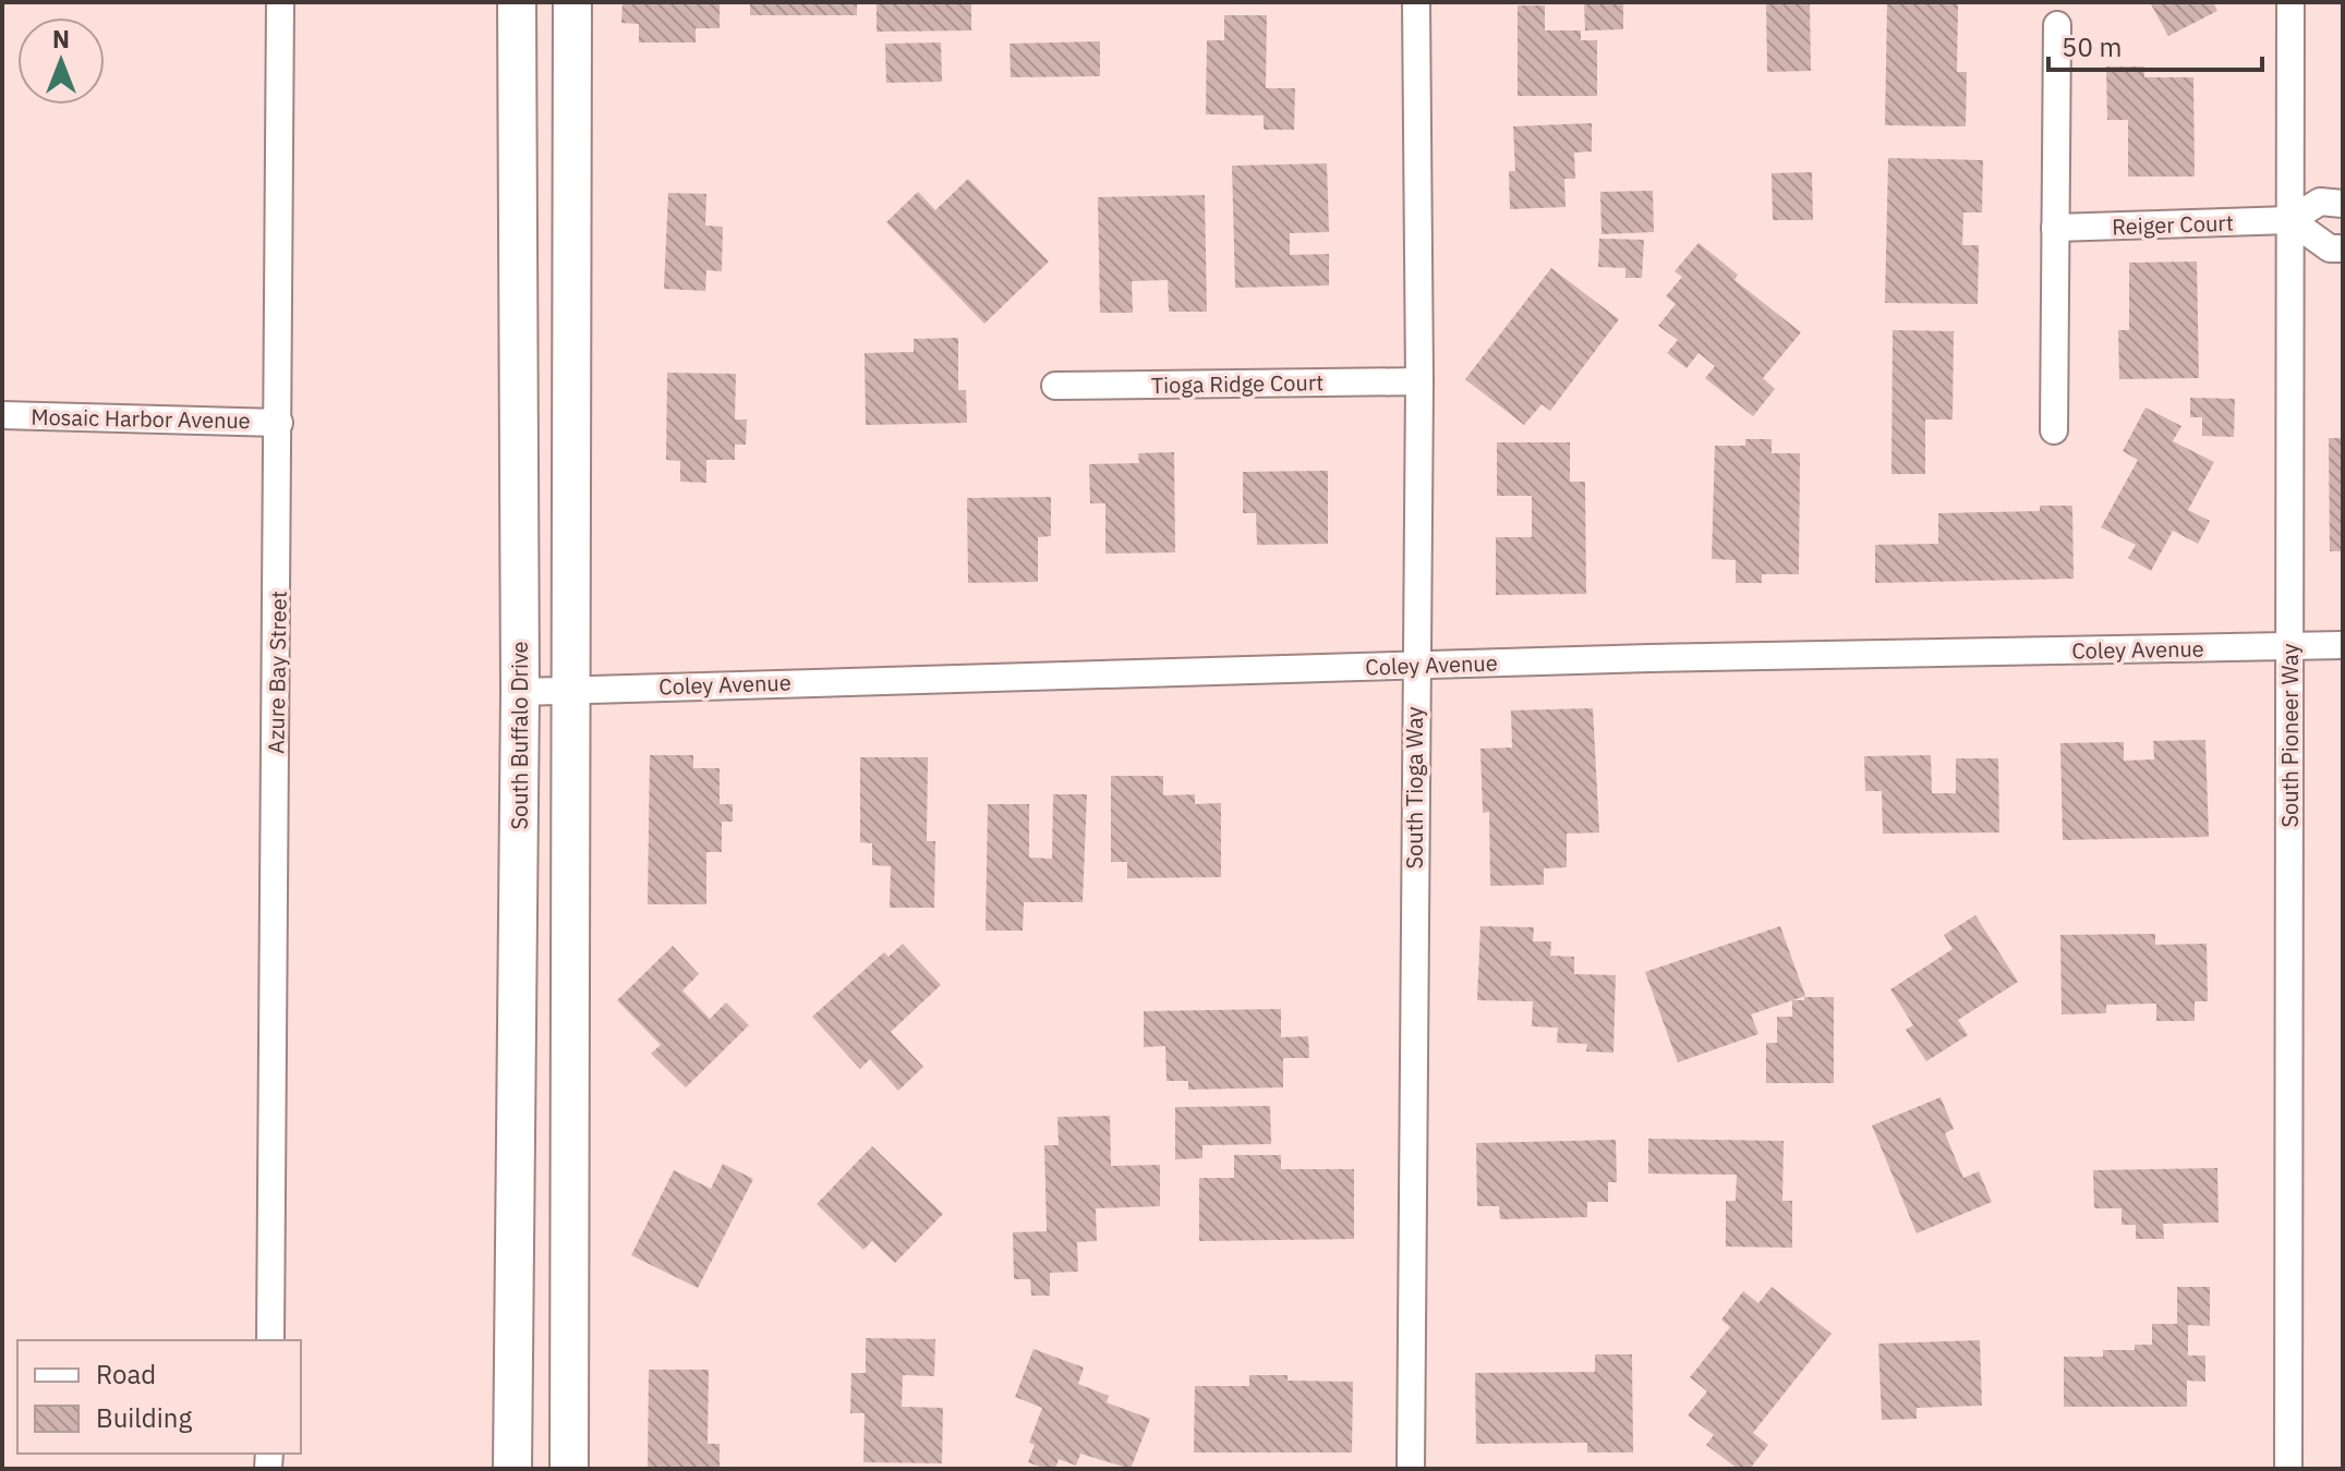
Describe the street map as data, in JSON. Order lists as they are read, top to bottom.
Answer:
{
  "streets": {
    "main road": ["South Buffalo Drive"],
    "street": [
      "Reiger Court",
      "Tioga Ridge Court",
      "Mosaic Harbor Avenue",
      "Coley Avenue",
      "Azure Bay Street",
      "South Pioneer Way",
      "South Tioga Way"
    ]
  },
  "crossings": [
    ["Reiger Court", "South Pioneer Way"],
    ["Tioga Ridge Court", "South Tioga Way"],
    ["Mosaic Harbor Avenue", "Azure Bay Street"],
    ["Coley Avenue", "South Buffalo Drive"],
    ["Coley Avenue", "South Pioneer Way"],
    ["Coley Avenue", "South Tioga Way"]
  ],
  "legend": ["Road", "Building"],
  "scale_bar": "50 m",
  "north": "top"
}
